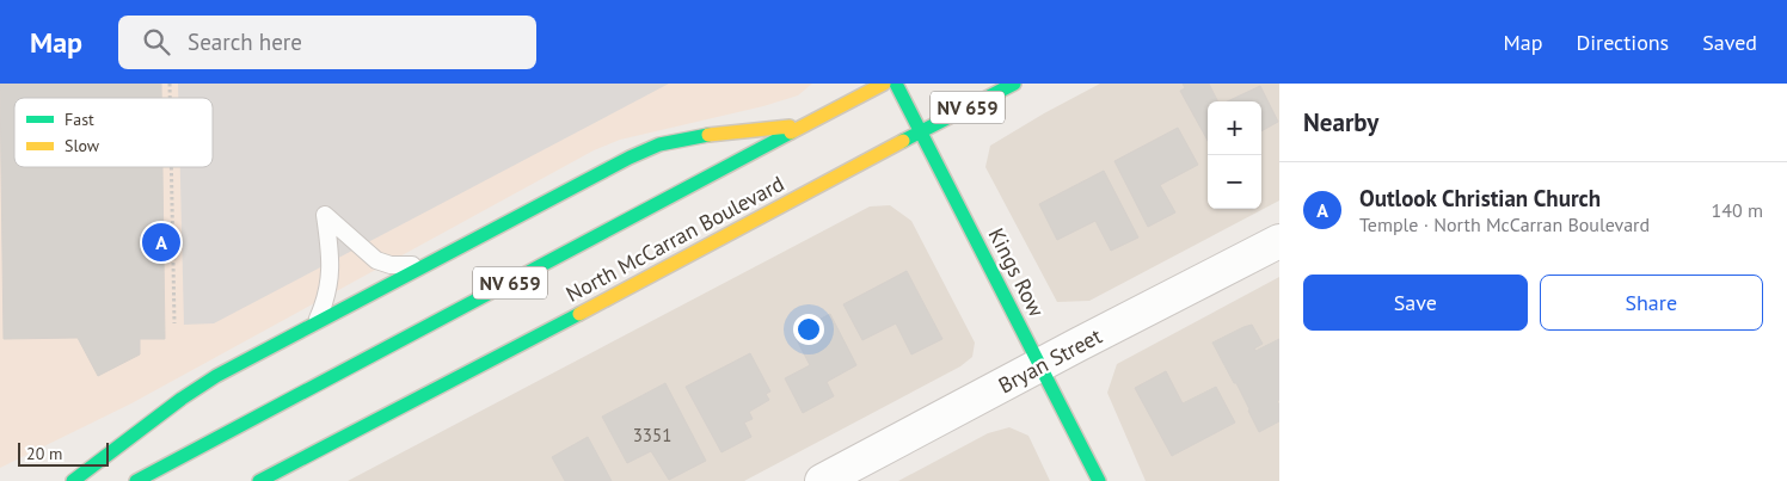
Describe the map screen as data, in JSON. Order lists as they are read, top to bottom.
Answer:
{
  "streets": {
    "main road": ["NV 659", "North McCarran Boulevard", "Kings Row"],
    "street": ["Bryan Street"]
  },
  "crossings": [
    ["North McCarran Boulevard", "Kings Row"],
    ["Kings Row", "Bryan Street"]
  ],
  "house_numbers": ["3351"],
  "legend": ["Fast", "Slow"],
  "scale_bar": "20 m",
  "page": {
    "header": "Map",
    "search": "Search here",
    "nav": ["Map", "Directions", "Saved"],
    "heading": "Nearby",
    "map_buttons": ["+", "−"],
    "list": [
      {
        "mark": "A",
        "name": "Outlook Christian Church",
        "note": "Temple · North McCarran Boulevard",
        "value": "140 m"
      }
    ],
    "pins": "A",
    "buttons": ["Save", "Share"],
    "scale": "20 m"
  }
}
